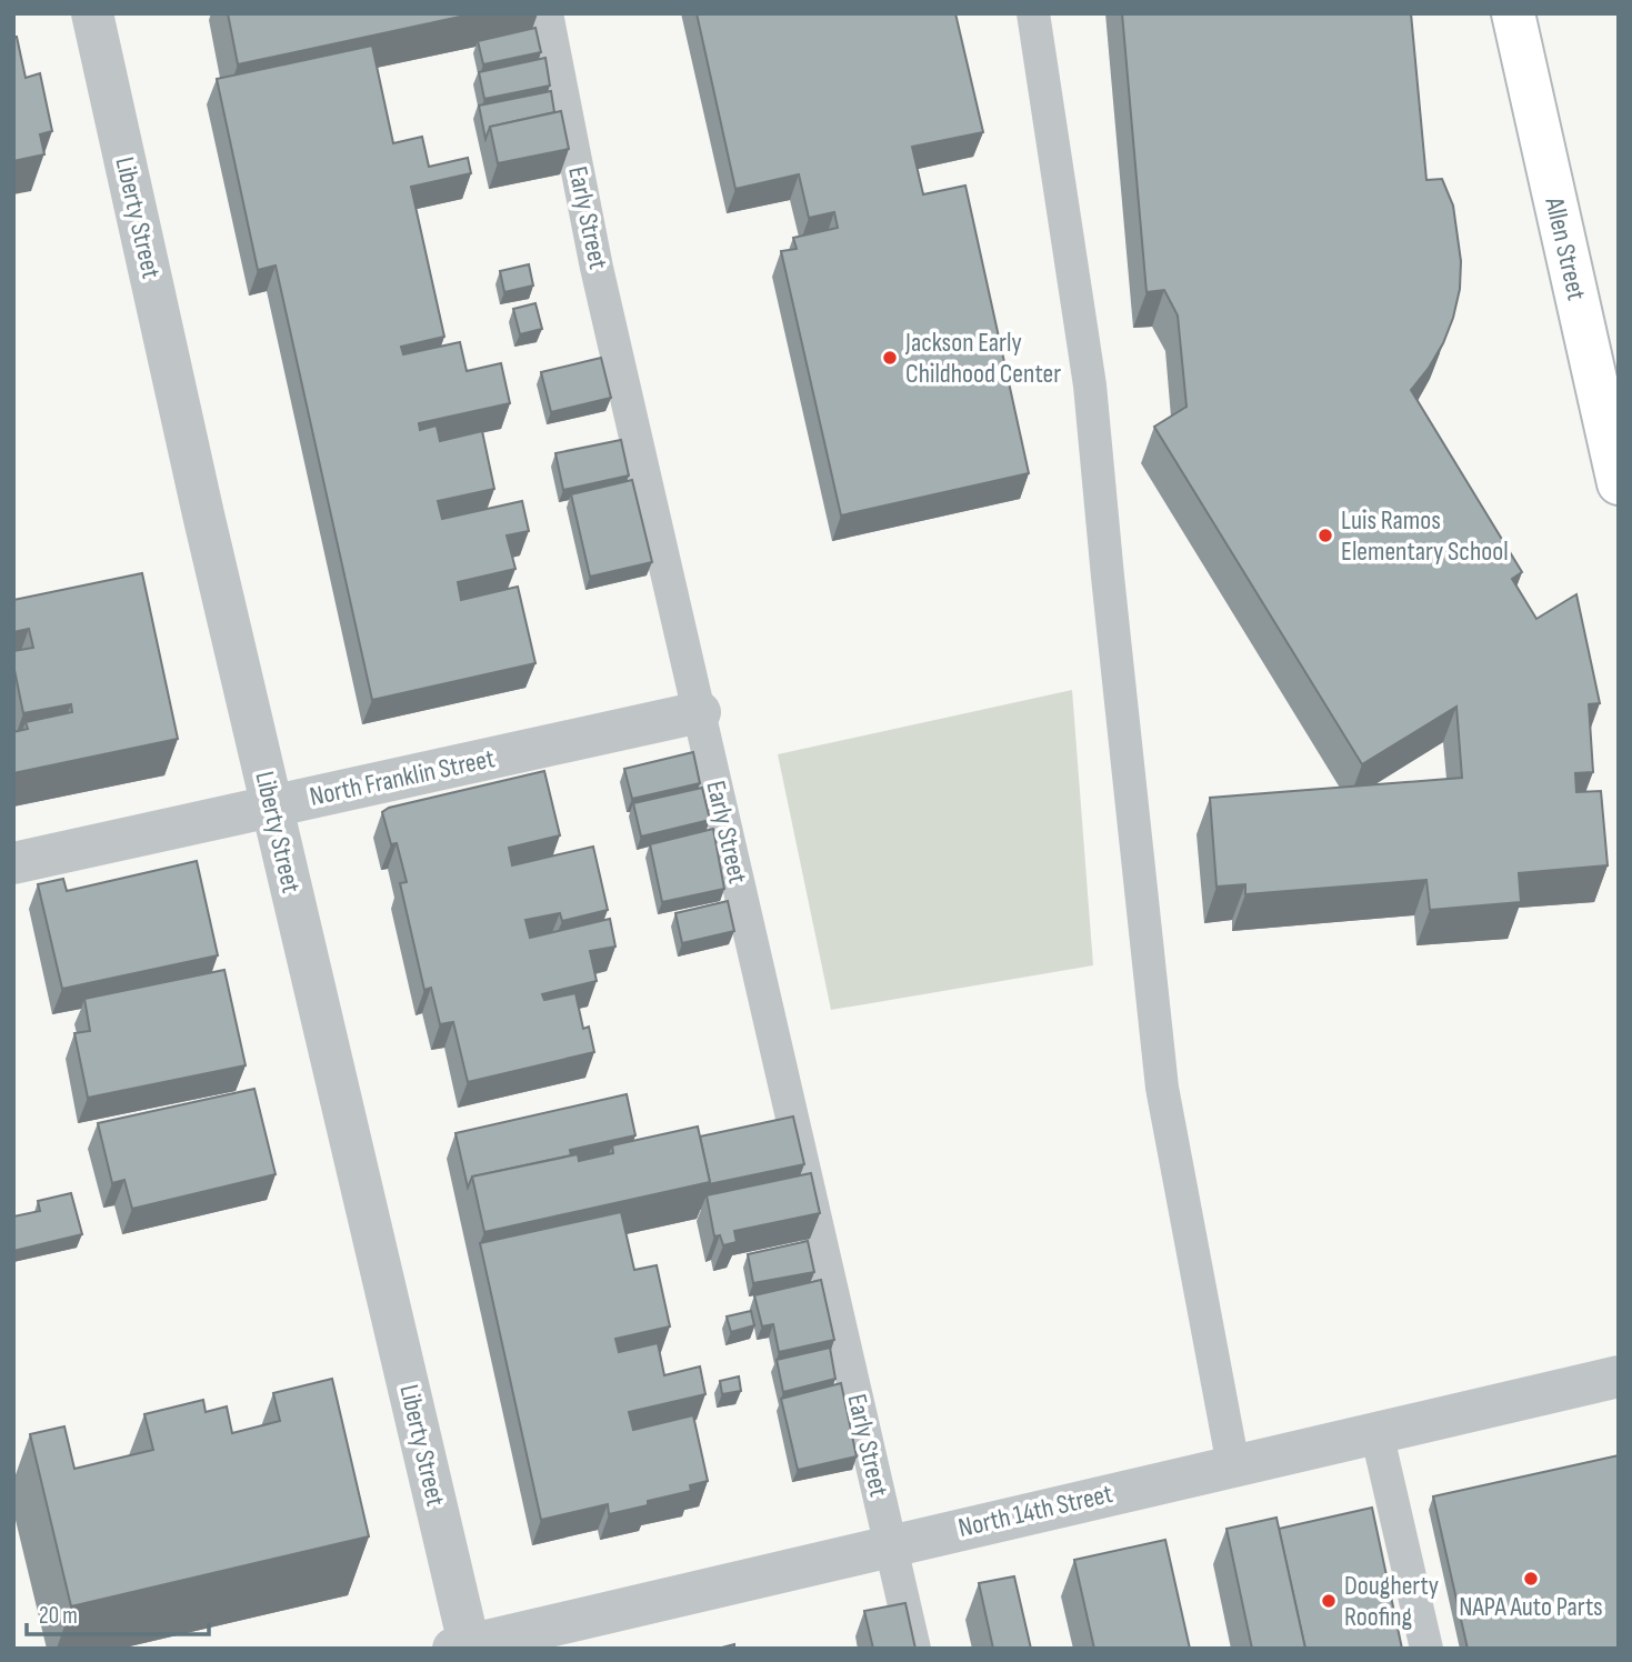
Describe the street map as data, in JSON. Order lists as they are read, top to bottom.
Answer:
{
  "streets": {
    "street": [
      "Liberty Street",
      "Allen Street",
      "North Franklin Street",
      "North 14th Street"
    ],
    "lane": ["Early Street"]
  },
  "crossings": [
    ["Liberty Street", "North Franklin Street"],
    ["Liberty Street", "North 14th Street"],
    ["Early Street", "North Franklin Street"],
    ["Early Street", "North 14th Street"]
  ],
  "places": [
    "Jackson Early Childhood Center",
    "Luis Ramos Elementary School",
    "NAPA Auto Parts",
    "Dougherty Roofing"
  ],
  "scale_bar": "20 m"
}
